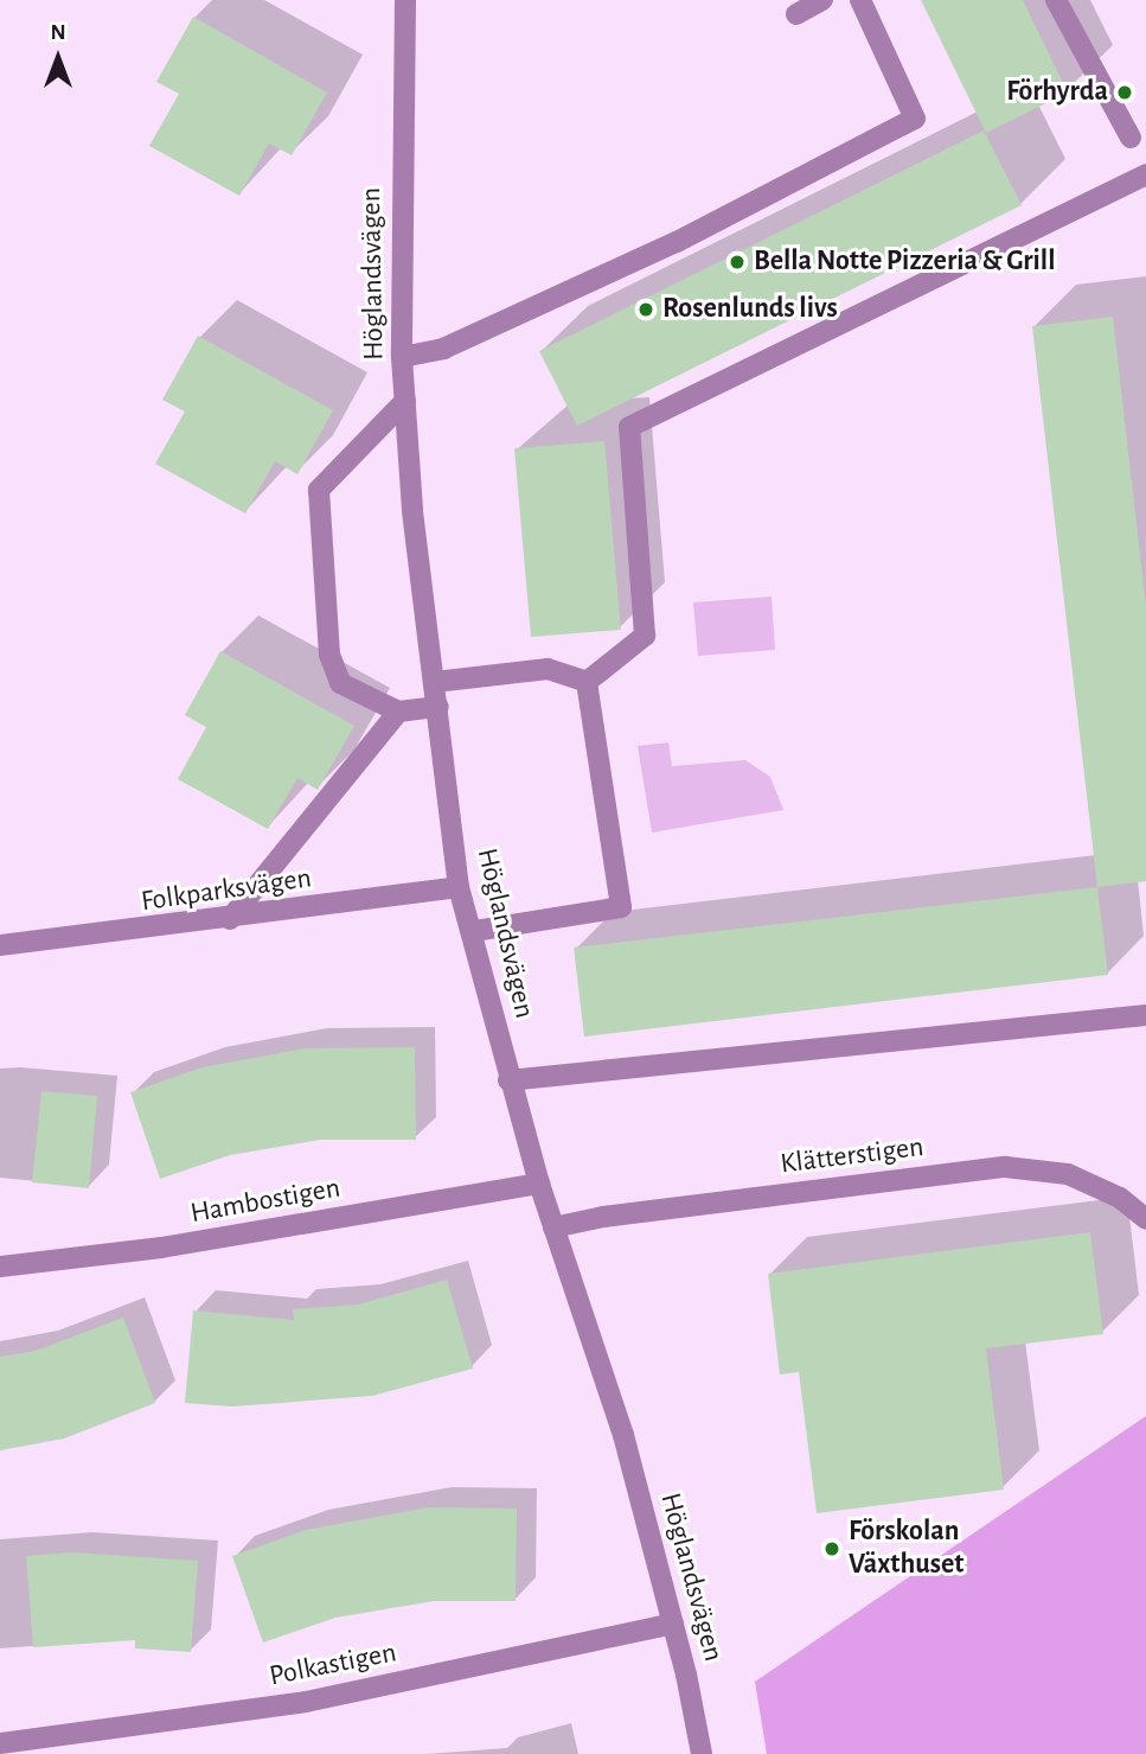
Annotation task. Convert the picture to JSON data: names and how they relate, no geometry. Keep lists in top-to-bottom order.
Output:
{
  "streets": {
    "street": [
      "Höglandsvägen",
      "Folkparksvägen",
      "Klätterstigen",
      "Hambostigen",
      "Polkastigen"
    ]
  },
  "crossings": [
    ["Höglandsvägen", "Folkparksvägen"],
    ["Höglandsvägen", "Klätterstigen"],
    ["Höglandsvägen", "Hambostigen"],
    ["Höglandsvägen", "Polkastigen"]
  ],
  "places": [
    "Förhyrda",
    "Bella Notte Pizzeria & Grill",
    "Rosenlunds livs",
    "Förskolan Växthuset"
  ],
  "north": "top"
}
